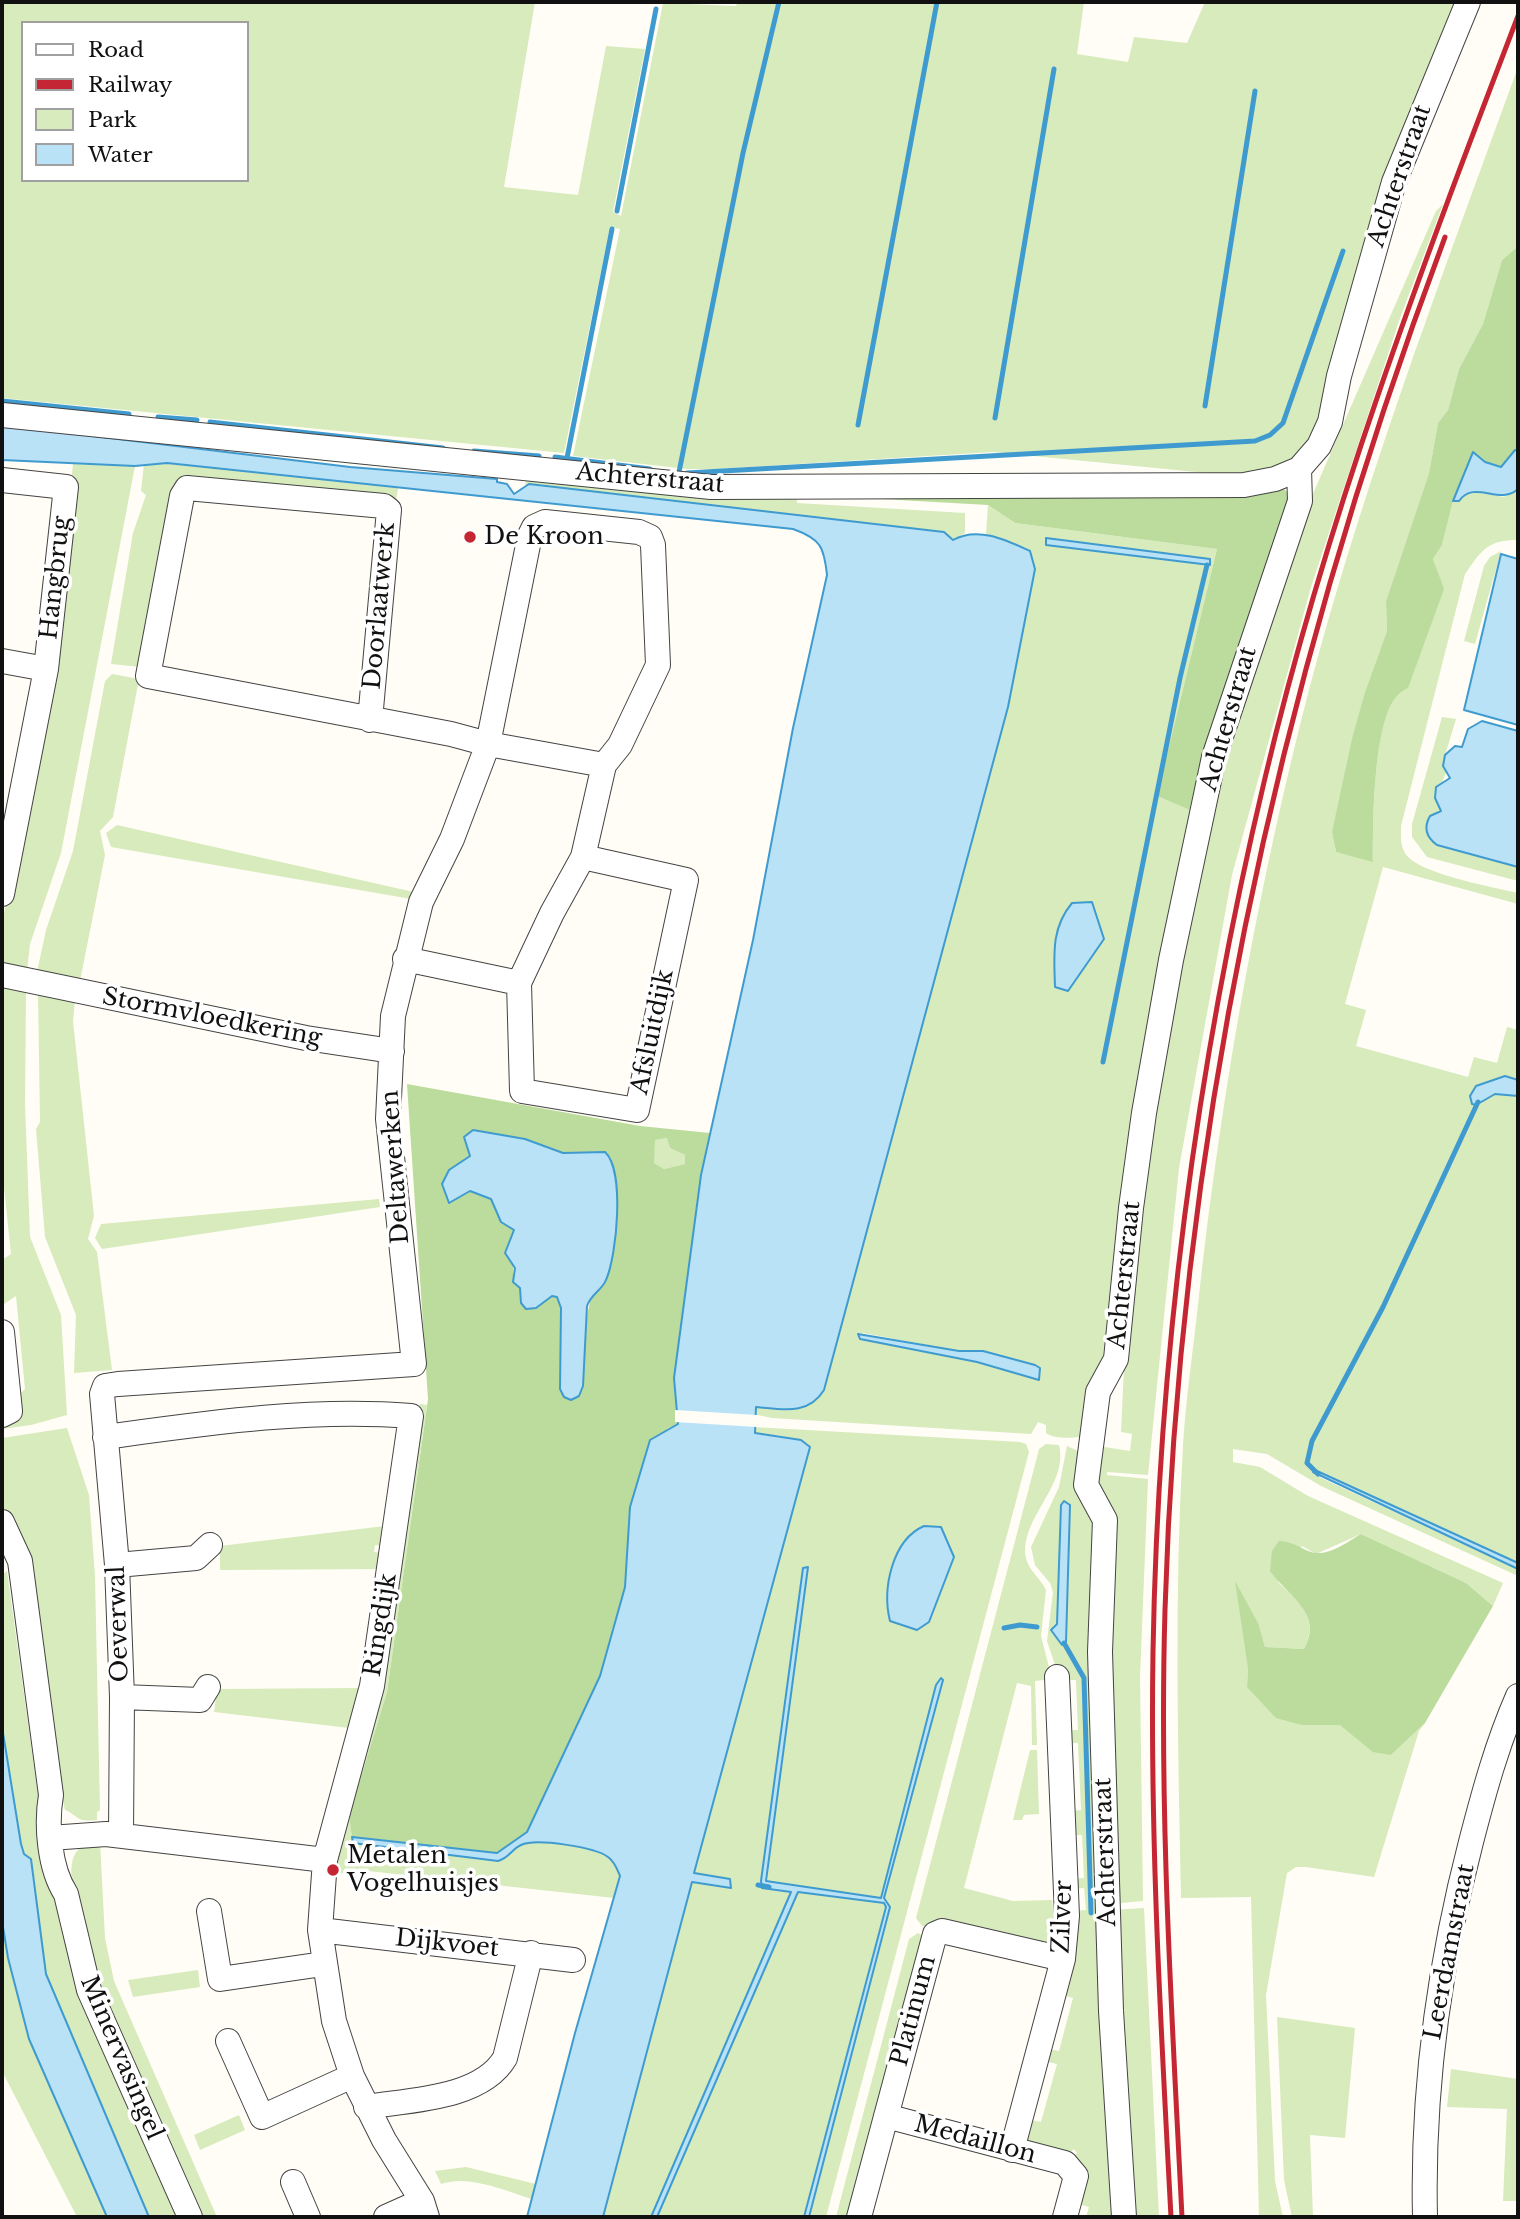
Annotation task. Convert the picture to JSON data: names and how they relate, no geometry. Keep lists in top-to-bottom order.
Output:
{
  "streets": {
    "street": [
      "Achterstraat",
      "Hangbrug",
      "Doorlaatwerk",
      "Stormvloedkering",
      "Afsluitdijk",
      "Deltawerken",
      "Oeverwal",
      "Ringdijk",
      "Zilver",
      "Dijkvoet",
      "Leerdamstraat",
      "Platinum",
      "Minervasingel",
      "Medaillon"
    ]
  },
  "crossings": [
    ["Stormvloedkering", "Deltawerken"],
    ["Afsluitdijk", "Deltawerken"],
    ["Deltawerken", "Oeverwal"],
    ["Deltawerken", "Ringdijk"],
    ["Oeverwal", "Ringdijk"],
    ["Zilver", "Platinum"],
    ["Zilver", "Medaillon"],
    ["Platinum", "Medaillon"]
  ],
  "places": ["De Kroon", "Metalen Vogelhuisjes"],
  "legend": [
    "Road",
    "Railway",
    "Park",
    "Water"
  ]
}
